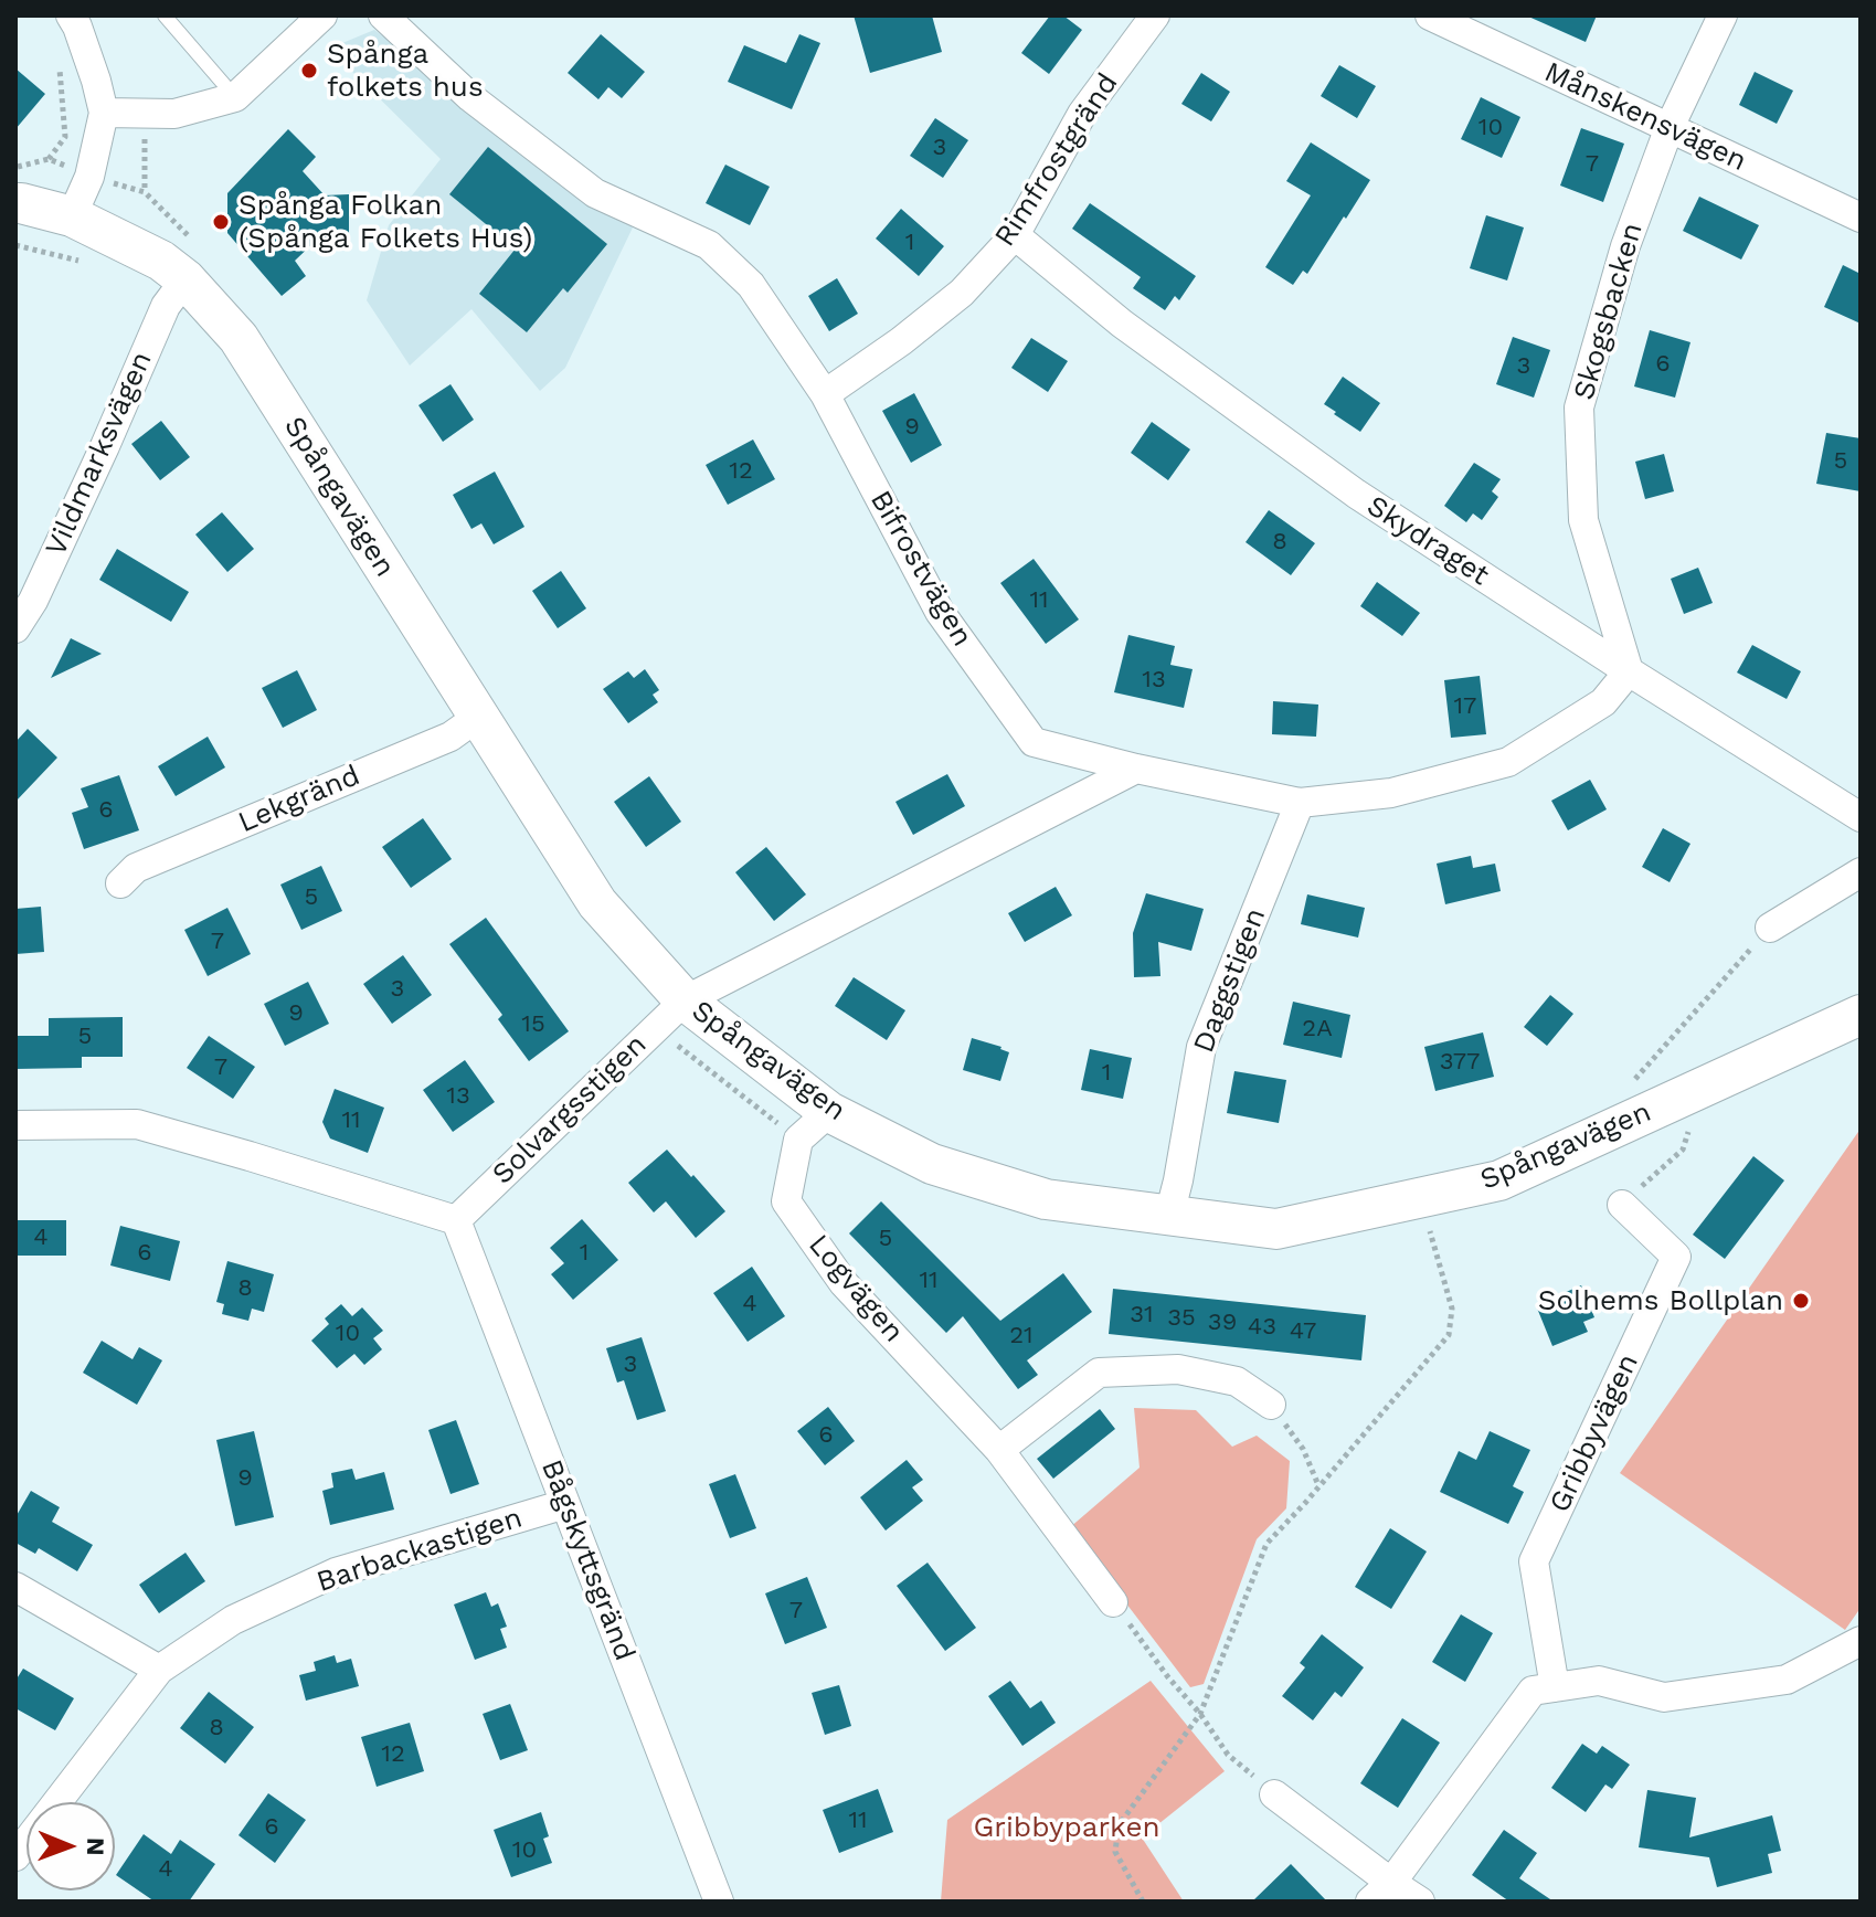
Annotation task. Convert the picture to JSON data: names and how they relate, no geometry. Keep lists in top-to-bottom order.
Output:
{
  "streets": {
    "street": [
      "Månskensvägen",
      "Rimfrostgränd",
      "Skogsbacken",
      "Vildmarksvägen",
      "Spångavägen",
      "Skydraget",
      "Bifrostvägen",
      "Lekgränd",
      "Daggstigen",
      "Solvargsstigen",
      "Logvägen",
      "Gribbyvägen",
      "Barbackastigen",
      "Bågskyttsgränd"
    ]
  },
  "crossings": [
    ["Månskensvägen", "Skogsbacken"],
    ["Rimfrostgränd", "Skydraget"],
    ["Rimfrostgränd", "Bifrostvägen"],
    ["Skogsbacken", "Skydraget"],
    ["Skogsbacken", "Bifrostvägen"],
    ["Vildmarksvägen", "Spångavägen"],
    ["Spångavägen", "Lekgränd"],
    ["Spångavägen", "Daggstigen"],
    ["Spångavägen", "Solvargsstigen"],
    ["Spångavägen", "Logvägen"],
    ["Skydraget", "Bifrostvägen"],
    ["Bifrostvägen", "Daggstigen"],
    ["Bifrostvägen", "Solvargsstigen"],
    ["Solvargsstigen", "Bågskyttsgränd"],
    ["Barbackastigen", "Bågskyttsgränd"]
  ],
  "parks": ["Gribbyparken"],
  "places": ["Spånga folkets hus", "Spånga Folkan (Spånga Folkets Hus)", "Solhems Bollplan"],
  "house_numbers": [
    "10",
    "3",
    "7",
    "1",
    "6",
    "3",
    "9",
    "5",
    "12",
    "8",
    "11",
    "13",
    "17",
    "6",
    "5",
    "7",
    "3",
    "9",
    "15",
    "2A",
    "5",
    "377",
    "7",
    "1",
    "13",
    "11",
    "4",
    "5",
    "6",
    "1",
    "11",
    "8",
    "4",
    "31",
    "35",
    "39",
    "43",
    "47",
    "10",
    "21",
    "3",
    "6",
    "9",
    "7",
    "8",
    "12",
    "11",
    "6",
    "10",
    "4"
  ],
  "north": "right"
}
